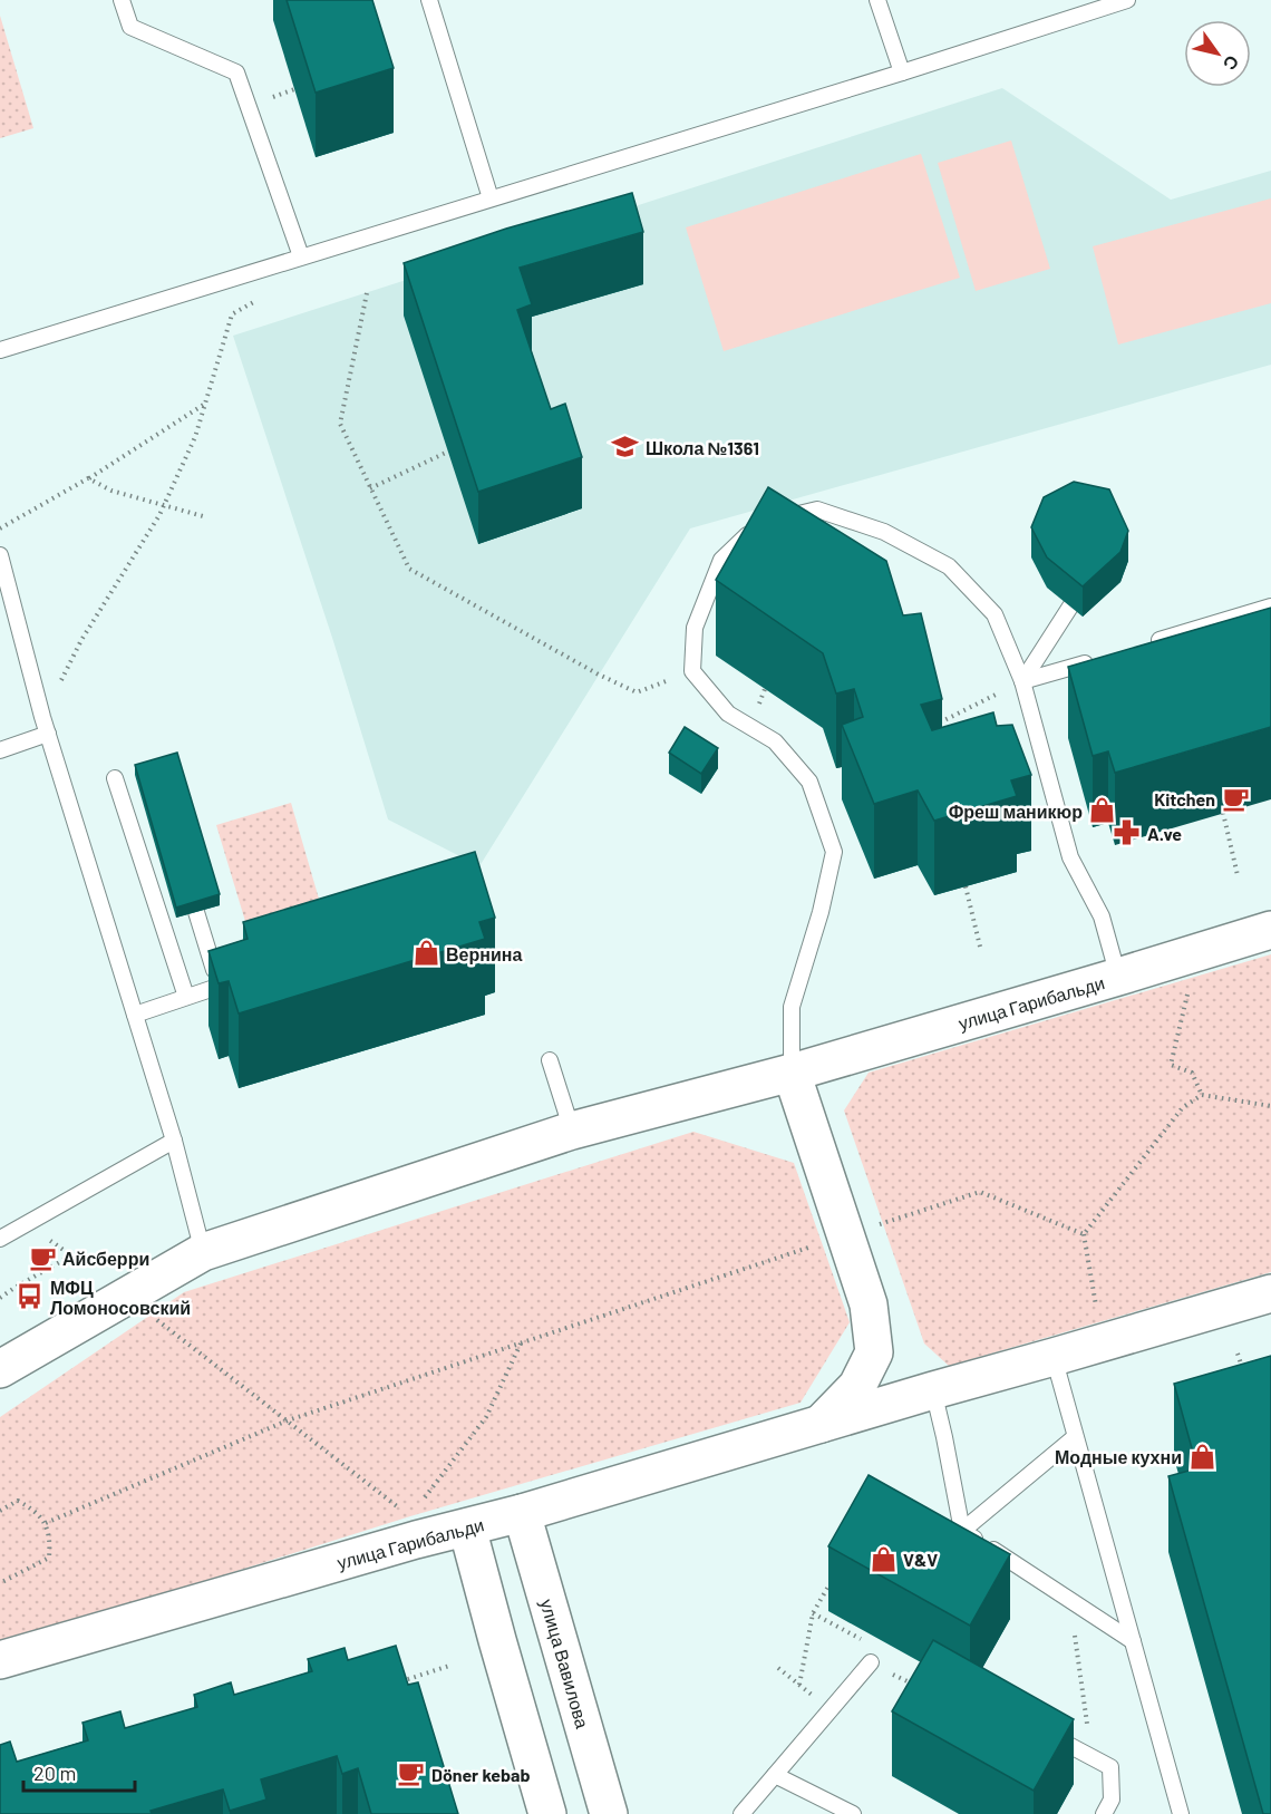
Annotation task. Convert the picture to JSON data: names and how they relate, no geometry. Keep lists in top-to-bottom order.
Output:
{
  "streets": {
    "street": ["улица Гарибальди", "улица Вавилова"]
  },
  "crossings": [
    ["улица Гарибальди", "улица Вавилова"]
  ],
  "places": {
    "school or university": ["Школа №1361"],
    "cafe": ["Kitchen", "Айсберри", "Döner kebab"],
    "shop": [
      "Фреш маникюр",
      "Вернина",
      "Модные кухни",
      "V&V"
    ],
    "pharmacy": ["A.ve"],
    "bus stop": ["МФЦ Ломоносовский"]
  },
  "scale_bar": "20 m",
  "north": "bottom right"
}
